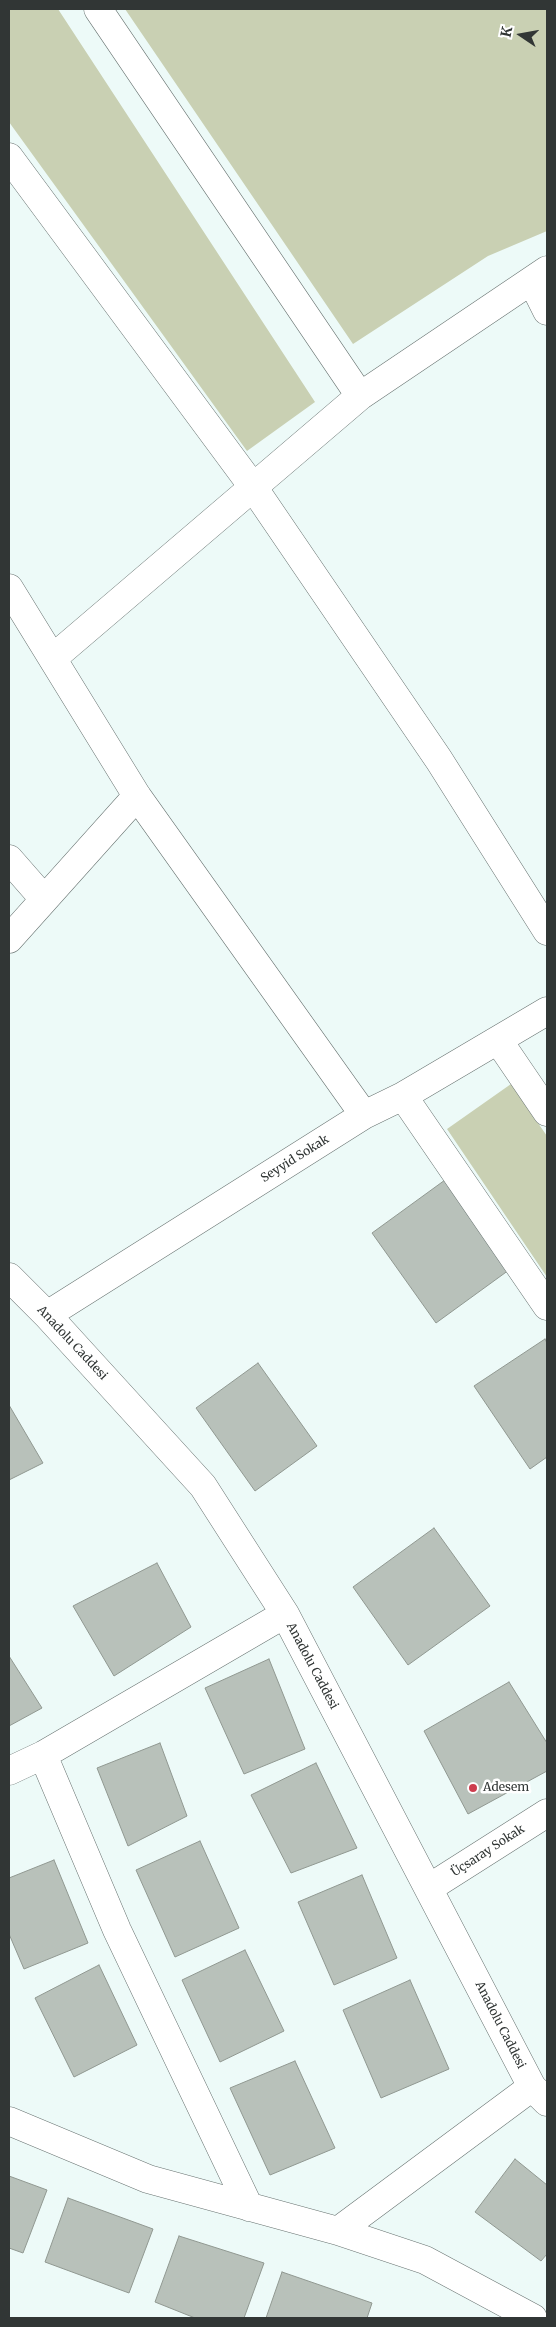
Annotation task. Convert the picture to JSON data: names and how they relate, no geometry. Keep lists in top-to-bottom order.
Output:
{
  "streets": {
    "street": ["Seyyid Sokak", "Anadolu Caddesi", "Üçsaray Sokak"]
  },
  "crossings": [
    ["Seyyid Sokak", "Anadolu Caddesi"],
    ["Anadolu Caddesi", "Üçsaray Sokak"]
  ],
  "places": ["Adesem"],
  "north": "left"
}
